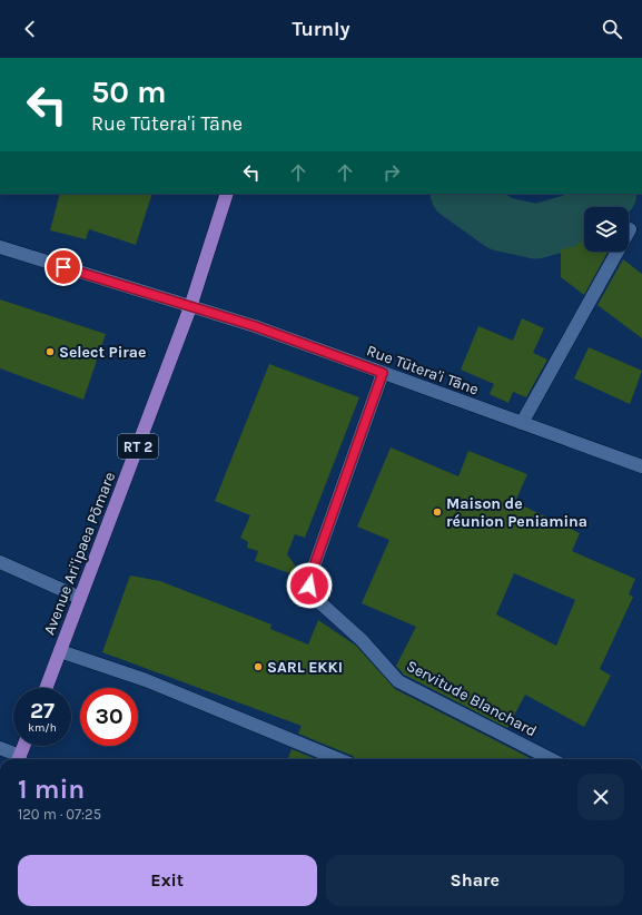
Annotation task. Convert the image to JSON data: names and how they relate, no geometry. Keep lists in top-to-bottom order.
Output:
{
  "streets": {
    "main road": ["RT 2", "Avenue Ari'ipaea Pōmare"],
    "street": ["Rue Tūtera'i Tāne", "Servitude Blanchard"]
  },
  "crossings": [
    ["Rue Tūtera'i Tāne", "Avenue Ari'ipaea Pōmare"],
    ["Rue Tūtera'i Tāne", "Servitude Blanchard"]
  ],
  "places": ["Select Pirae", "Maison de réunion Peniamina", "SARL EKKI"],
  "page": {
    "header": "Turnly",
    "turn": ["50 m", "Rue Tūtera'i Tāne"],
    "speed": "27 km/h",
    "limit": "30",
    "heading": ["1 min", "120 m · 07:25"],
    "buttons": ["Exit", "Share"]
  }
}
